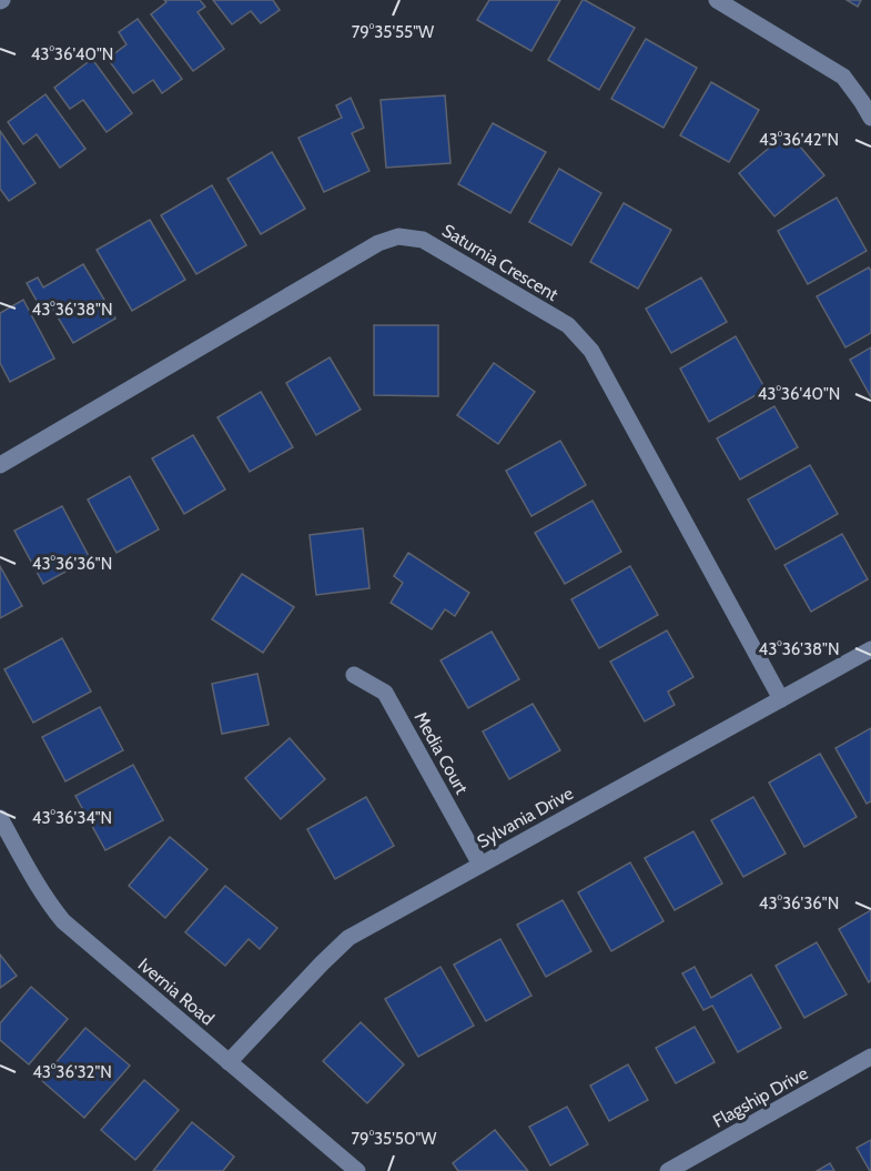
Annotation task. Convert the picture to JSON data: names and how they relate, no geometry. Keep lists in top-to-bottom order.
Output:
{
  "streets": {
    "street": [
      "Saturnia Crescent",
      "Media Court",
      "Sylvania Drive",
      "Ivernia Road",
      "Flagship Drive"
    ]
  },
  "crossings": [
    ["Saturnia Crescent", "Sylvania Drive"],
    ["Media Court", "Sylvania Drive"],
    ["Sylvania Drive", "Ivernia Road"]
  ],
  "coordinates": [
    "79°35'55\"W",
    "43°36'40\"N",
    "43°36'42\"N",
    "43°36'38\"N",
    "43°36'36\"N",
    "43°36'34\"N",
    "43°36'32\"N",
    "79°35'50\"W"
  ]
}
